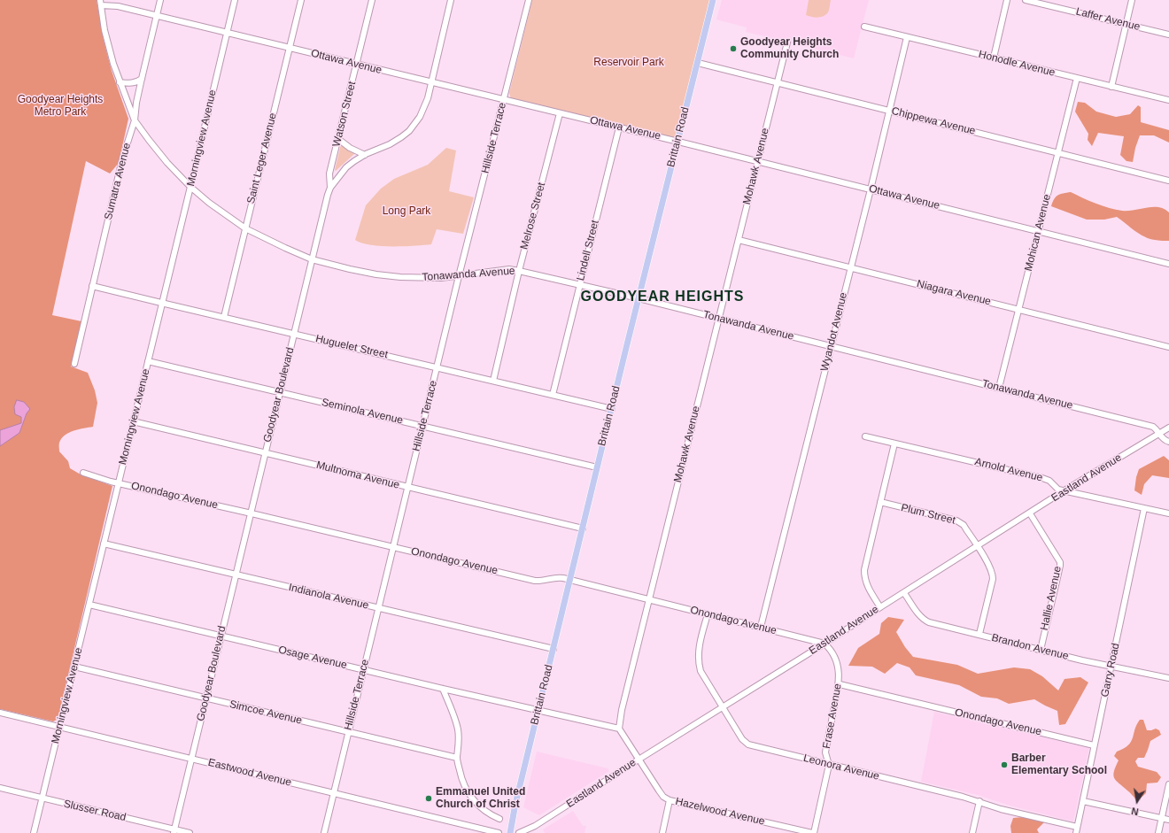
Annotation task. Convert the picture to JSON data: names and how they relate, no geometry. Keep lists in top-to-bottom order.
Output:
{
  "streets": {
    "main road": ["Brittain Road"],
    "street": [
      "Laffer Avenue",
      "Ottawa Avenue",
      "Honodle Avenue",
      "Watson Street",
      "Chippewa Avenue",
      "Morningview Avenue",
      "Hillside Terrace",
      "Saint Leger Avenue",
      "Mohawk Avenue",
      "Sumatra Avenue",
      "Melrose Street",
      "Mohican Avenue",
      "Lindell Street",
      "Tonawanda Avenue",
      "Niagara Avenue",
      "Wyandot Avenue",
      "Huguelet Street",
      "Goodyear Boulevard",
      "Seminola Avenue",
      "Arnold Avenue",
      "Multnoma Avenue",
      "Eastland Avenue",
      "Onondago Avenue",
      "Plum Street",
      "Indianola Avenue",
      "Hallie Avenue",
      "Brandon Avenue",
      "Osage Avenue",
      "Garry Road",
      "Simcoe Avenue",
      "Frase Avenue",
      "Leonora Avenue",
      "Eastwood Avenue",
      "Slusser Road",
      "Hazelwood Avenue"
    ]
  },
  "crossings": [
    ["Ottawa Avenue", "Watson Street"],
    ["Ottawa Avenue", "Brittain Road"],
    ["Ottawa Avenue", "Morningview Avenue"],
    ["Ottawa Avenue", "Hillside Terrace"],
    ["Ottawa Avenue", "Saint Leger Avenue"],
    ["Ottawa Avenue", "Mohawk Avenue"],
    ["Ottawa Avenue", "Sumatra Avenue"],
    ["Ottawa Avenue", "Melrose Street"],
    ["Ottawa Avenue", "Mohican Avenue"],
    ["Ottawa Avenue", "Lindell Street"],
    ["Ottawa Avenue", "Tonawanda Avenue"],
    ["Ottawa Avenue", "Wyandot Avenue"],
    ["Ottawa Avenue", "Goodyear Boulevard"],
    ["Honodle Avenue", "Mohican Avenue"],
    ["Honodle Avenue", "Wyandot Avenue"],
    ["Watson Street", "Goodyear Boulevard"],
    ["Chippewa Avenue", "Brittain Road"],
    ["Chippewa Avenue", "Mohawk Avenue"],
    ["Chippewa Avenue", "Mohican Avenue"],
    ["Chippewa Avenue", "Wyandot Avenue"],
    ["Brittain Road", "Tonawanda Avenue"],
    ["Brittain Road", "Huguelet Street"],
    ["Brittain Road", "Seminola Avenue"],
    ["Brittain Road", "Multnoma Avenue"],
    ["Brittain Road", "Onondago Avenue"],
    ["Brittain Road", "Indianola Avenue"],
    ["Brittain Road", "Osage Avenue"],
    ["Morningview Avenue", "Tonawanda Avenue"],
    ["Morningview Avenue", "Huguelet Street"],
    ["Morningview Avenue", "Seminola Avenue"],
    ["Morningview Avenue", "Multnoma Avenue"],
    ["Morningview Avenue", "Onondago Avenue"],
    ["Morningview Avenue", "Indianola Avenue"],
    ["Morningview Avenue", "Osage Avenue"],
    ["Morningview Avenue", "Simcoe Avenue"],
    ["Morningview Avenue", "Eastwood Avenue"],
    ["Morningview Avenue", "Slusser Road"],
    ["Hillside Terrace", "Tonawanda Avenue"],
    ["Hillside Terrace", "Huguelet Street"],
    ["Hillside Terrace", "Seminola Avenue"],
    ["Hillside Terrace", "Multnoma Avenue"],
    ["Hillside Terrace", "Onondago Avenue"],
    ["Hillside Terrace", "Indianola Avenue"],
    ["Hillside Terrace", "Osage Avenue"],
    ["Hillside Terrace", "Simcoe Avenue"],
    ["Hillside Terrace", "Eastwood Avenue"],
    ["Saint Leger Avenue", "Tonawanda Avenue"],
    ["Saint Leger Avenue", "Huguelet Street"],
    ["Mohawk Avenue", "Tonawanda Avenue"],
    ["Mohawk Avenue", "Niagara Avenue"],
    ["Mohawk Avenue", "Onondago Avenue"],
    ["Mohawk Avenue", "Osage Avenue"],
    ["Sumatra Avenue", "Tonawanda Avenue"],
    ["Sumatra Avenue", "Huguelet Street"],
    ["Melrose Street", "Tonawanda Avenue"],
    ["Melrose Street", "Huguelet Street"],
    ["Mohican Avenue", "Tonawanda Avenue"],
    ["Mohican Avenue", "Niagara Avenue"],
    ["Lindell Street", "Tonawanda Avenue"],
    ["Lindell Street", "Huguelet Street"],
    ["Tonawanda Avenue", "Wyandot Avenue"],
    ["Tonawanda Avenue", "Goodyear Boulevard"],
    ["Tonawanda Avenue", "Eastland Avenue"],
    ["Niagara Avenue", "Wyandot Avenue"],
    ["Wyandot Avenue", "Onondago Avenue"],
    ["Huguelet Street", "Goodyear Boulevard"],
    ["Goodyear Boulevard", "Seminola Avenue"],
    ["Goodyear Boulevard", "Multnoma Avenue"],
    ["Goodyear Boulevard", "Onondago Avenue"],
    ["Goodyear Boulevard", "Indianola Avenue"],
    ["Goodyear Boulevard", "Osage Avenue"],
    ["Goodyear Boulevard", "Simcoe Avenue"],
    ["Goodyear Boulevard", "Eastwood Avenue"],
    ["Goodyear Boulevard", "Slusser Road"],
    ["Arnold Avenue", "Eastland Avenue"],
    ["Arnold Avenue", "Garry Road"],
    ["Eastland Avenue", "Onondago Avenue"],
    ["Eastland Avenue", "Plum Street"],
    ["Eastland Avenue", "Hallie Avenue"],
    ["Eastland Avenue", "Brandon Avenue"],
    ["Eastland Avenue", "Frase Avenue"],
    ["Eastland Avenue", "Leonora Avenue"],
    ["Onondago Avenue", "Garry Road"],
    ["Onondago Avenue", "Frase Avenue"],
    ["Onondago Avenue", "Leonora Avenue"],
    ["Plum Street", "Brandon Avenue"],
    ["Hallie Avenue", "Brandon Avenue"],
    ["Brandon Avenue", "Garry Road"],
    ["Garry Road", "Leonora Avenue"],
    ["Frase Avenue", "Leonora Avenue"],
    ["Frase Avenue", "Hazelwood Avenue"]
  ],
  "districts": ["GOODYEAR HEIGHTS"],
  "parks": ["Reservoir Park", "Goodyear Heights Metro Park", "Long Park"],
  "places": ["Goodyear Heights Community Church", "Barber Elementary School", "Emmanuel United Church of Christ"],
  "north": "bottom"
}
